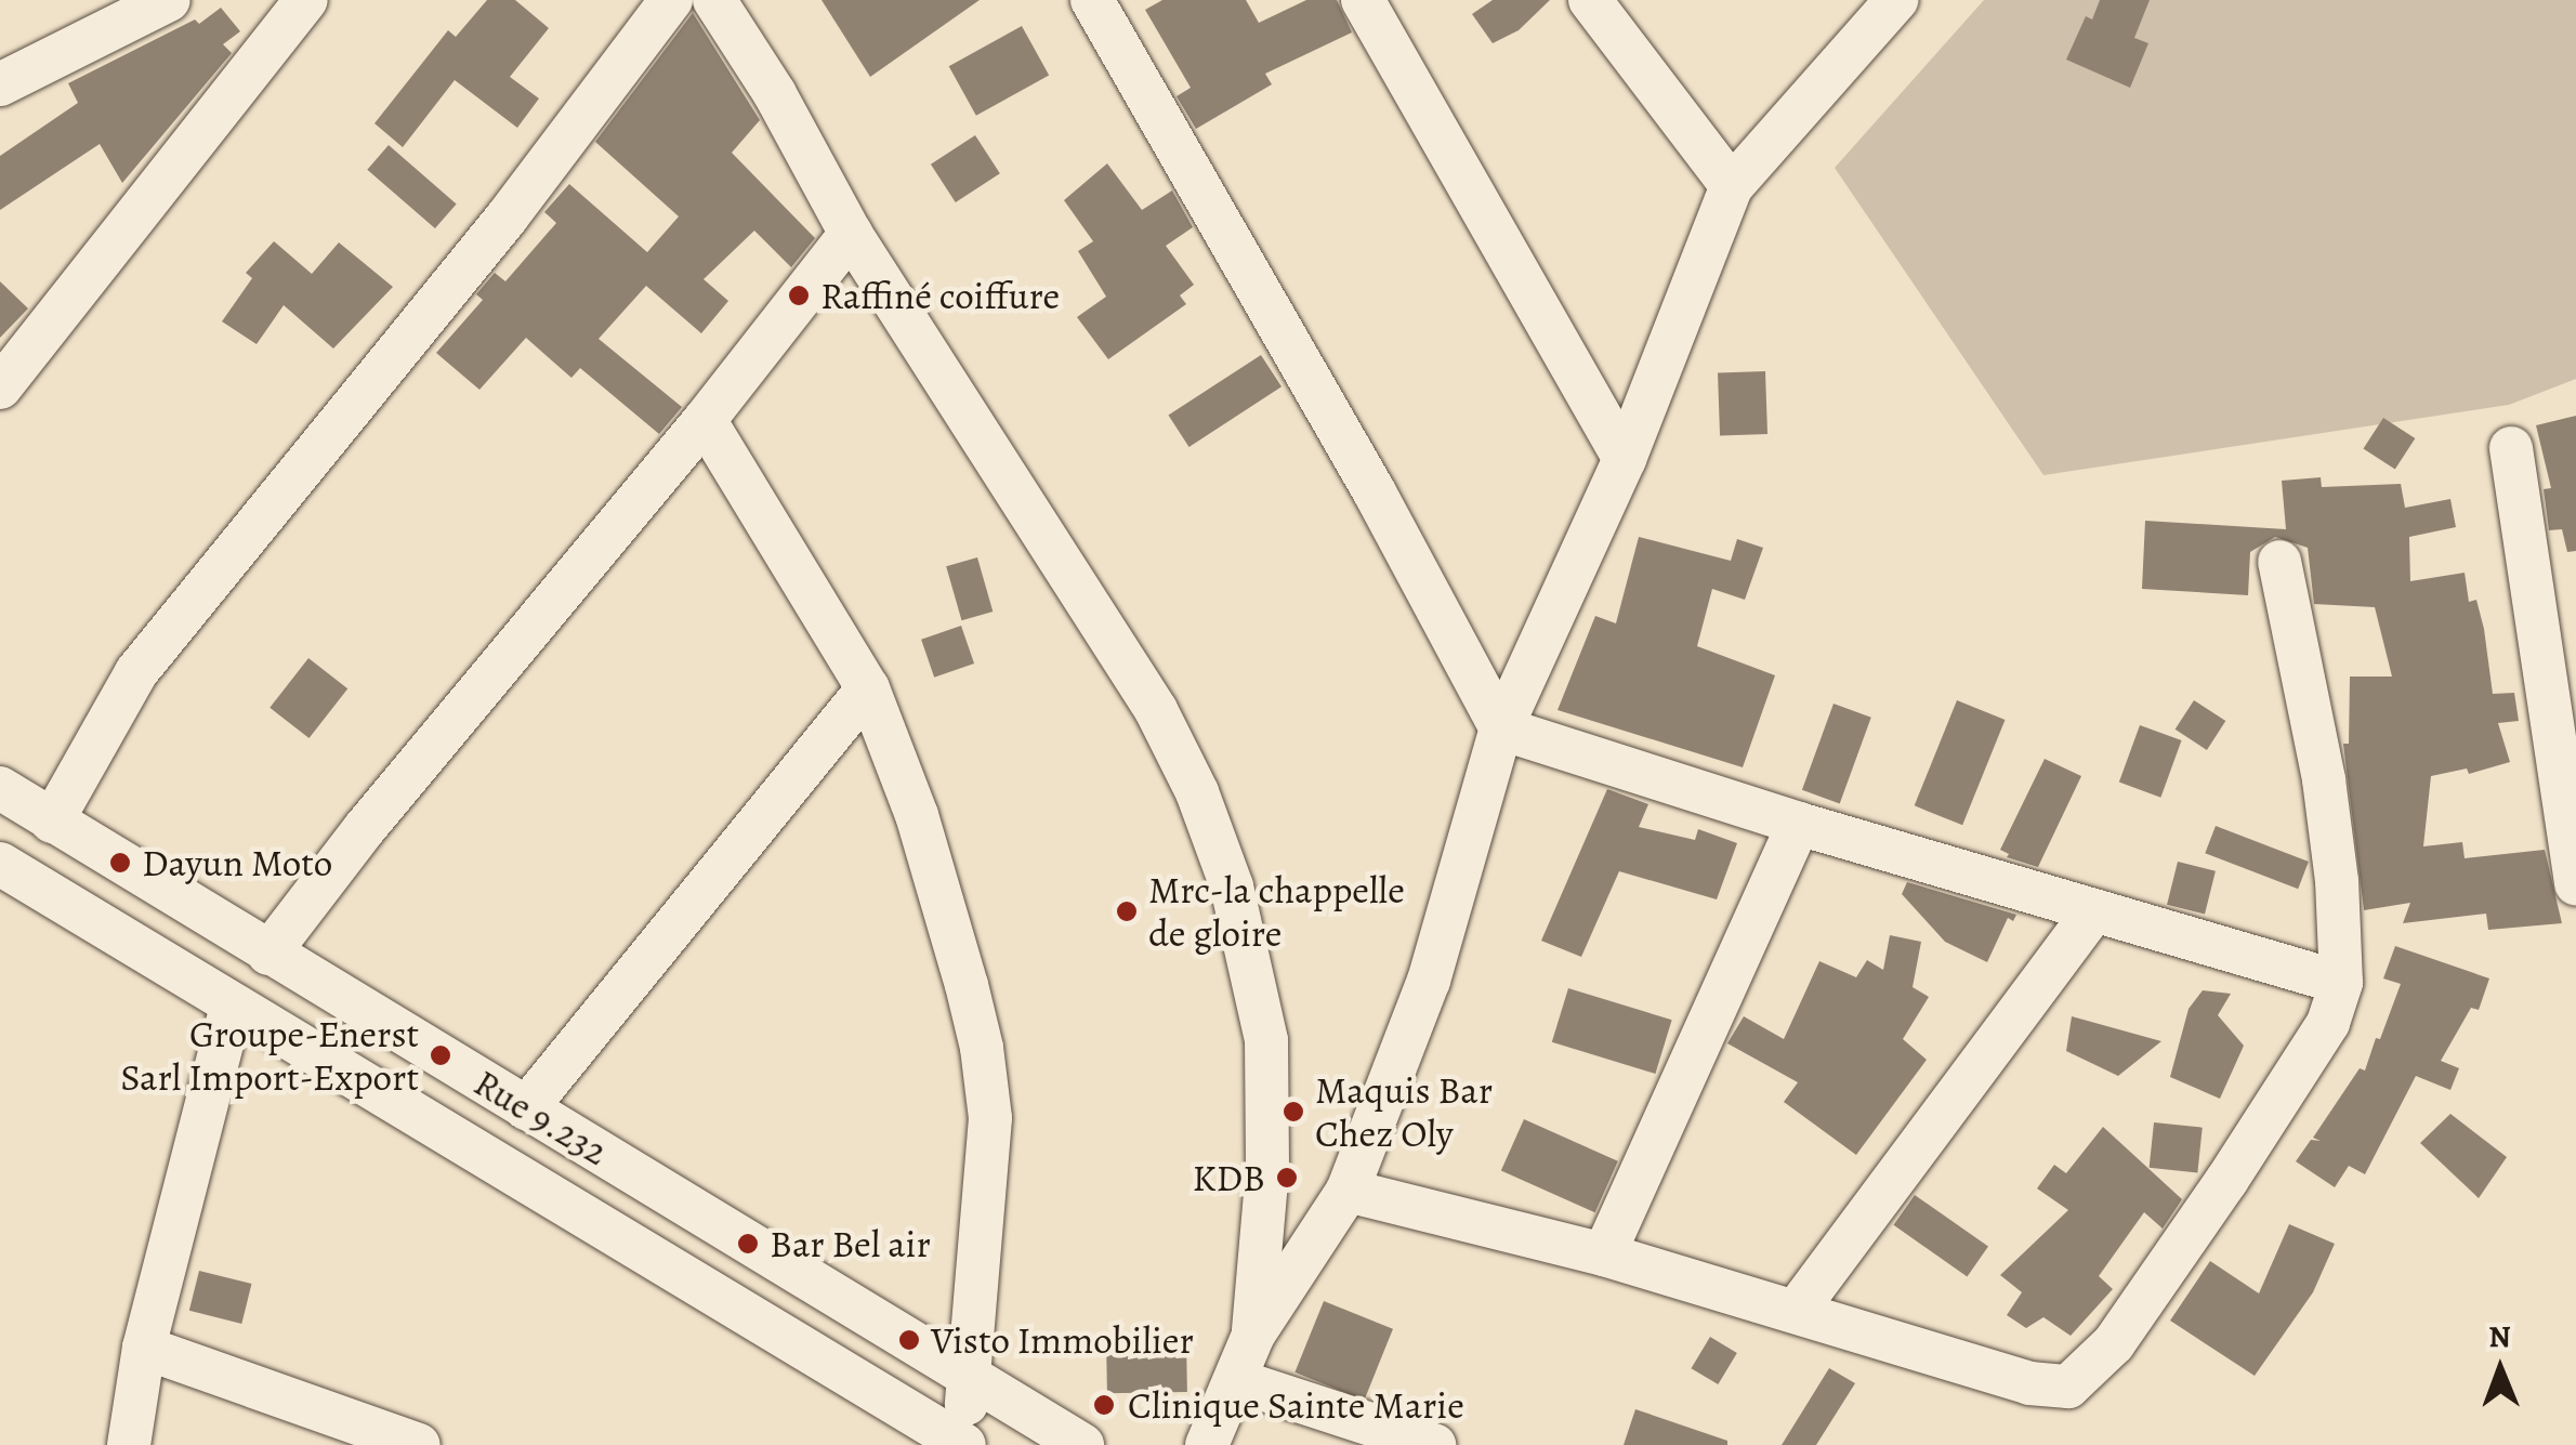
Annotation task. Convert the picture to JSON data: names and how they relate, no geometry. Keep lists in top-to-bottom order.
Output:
{
  "streets": {
    "street": ["Rue 9.232"]
  },
  "places": [
    "Raffiné coiffure",
    "Dayun Moto",
    "Mrc-la chappelle de gloire",
    "Groupe-Enerst Sarl Import-Export",
    "Maquis Bar Chez Oly",
    "KDB",
    "Bar Bel air",
    "Visto Immobilier",
    "Clinique Sainte Marie"
  ],
  "north": "top"
}
